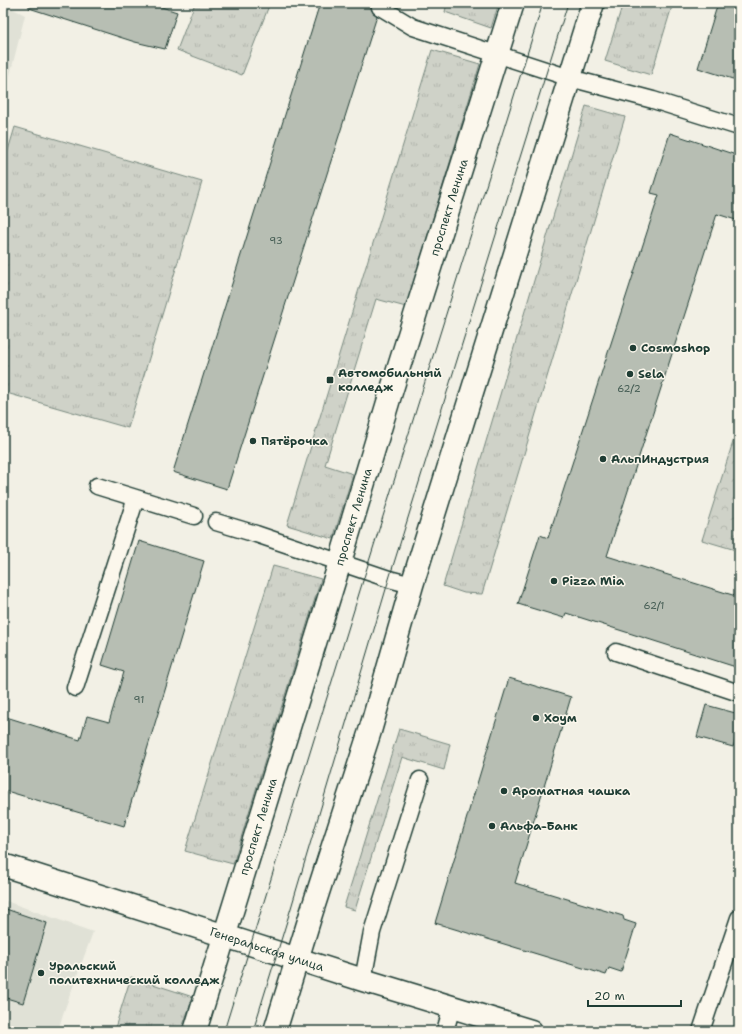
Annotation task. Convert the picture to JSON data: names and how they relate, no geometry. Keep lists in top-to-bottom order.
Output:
{
  "streets": {
    "main road": ["проспект Ленина", "Генеральская улица"]
  },
  "crossings": [
    ["проспект Ленина", "Генеральская улица"]
  ],
  "places": {
    "other": [
      "Cosmoshop",
      "Sela",
      "Пятёрочка",
      "АльпИндустрия",
      "Pizza Mia",
      "Хоум",
      "Ароматная чашка",
      "Альфа-Банк",
      "Уральский политехнический колледж"
    ],
    "transit": ["Автомобильный колледж"]
  },
  "house_numbers": [
    "93",
    "62/2",
    "62/1",
    "91"
  ],
  "scale_bar": "20 m"
}
